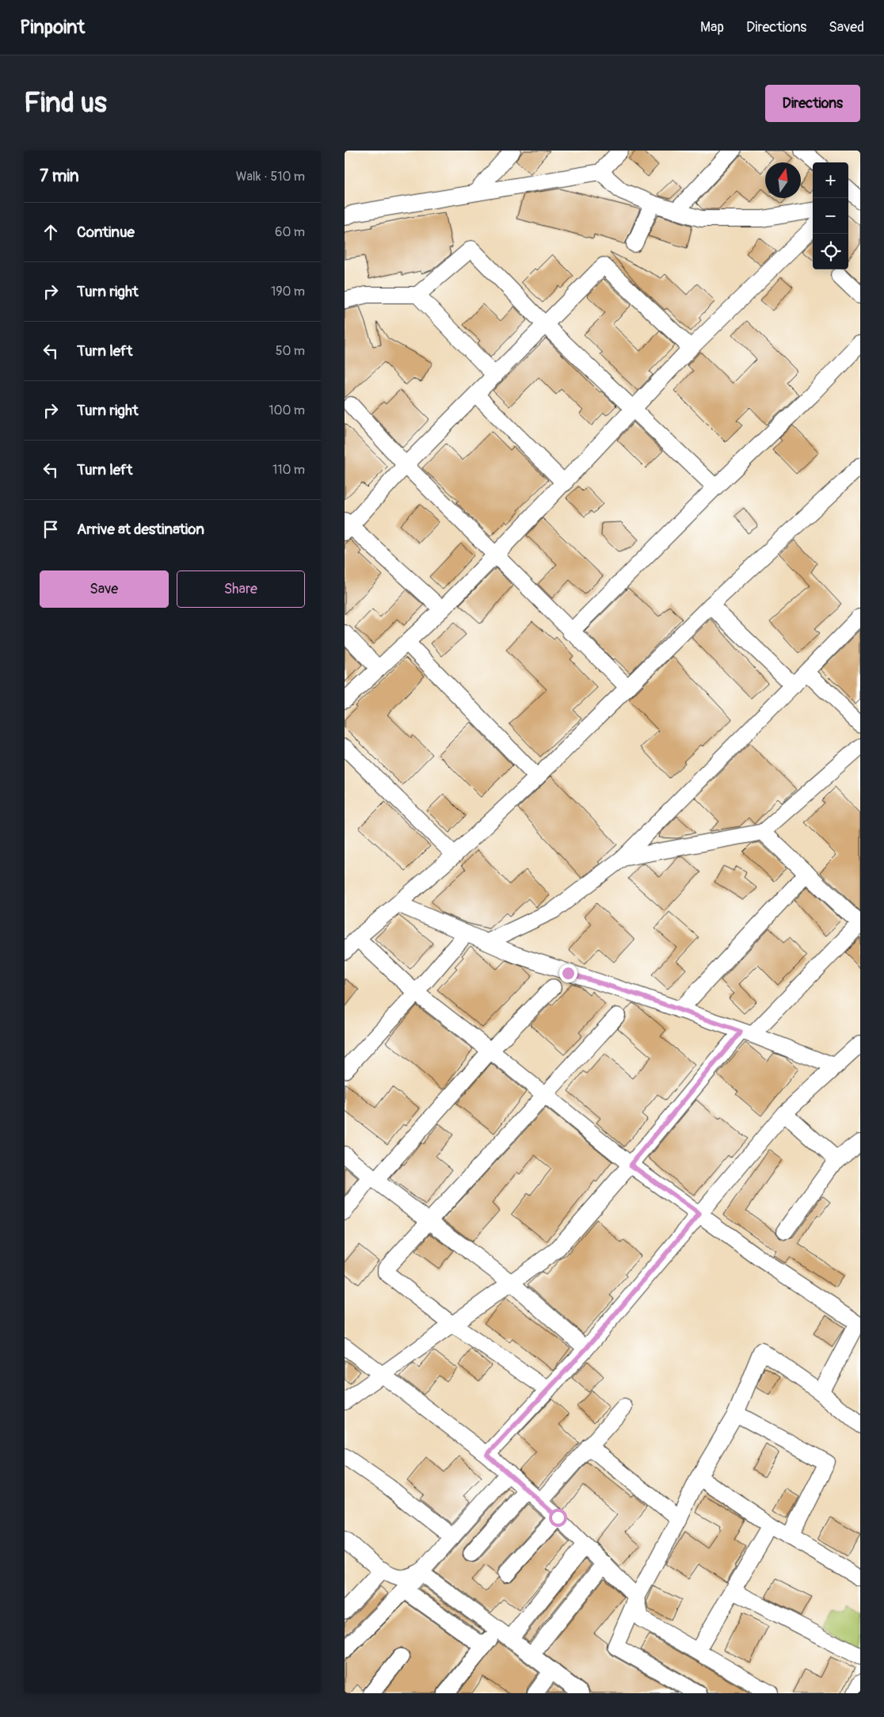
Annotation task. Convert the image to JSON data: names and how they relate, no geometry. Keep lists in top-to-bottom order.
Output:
{
  "north": "top",
  "page": {
    "header": "Pinpoint",
    "nav": ["Map", "Directions", "Saved"],
    "buttons": [
      "Directions",
      ["Save", "Share"]
    ],
    "title": "Find us",
    "heading": ["7 min", "Walk · 510 m"],
    "map_buttons": ["+", "−"],
    "list": [
      ["Continue", "60 m"],
      ["Turn right", "190 m"],
      ["Turn left", "50 m"],
      ["Turn right", "100 m"],
      ["Turn left", "110 m"],
      "Arrive at destination"
    ]
  }
}
